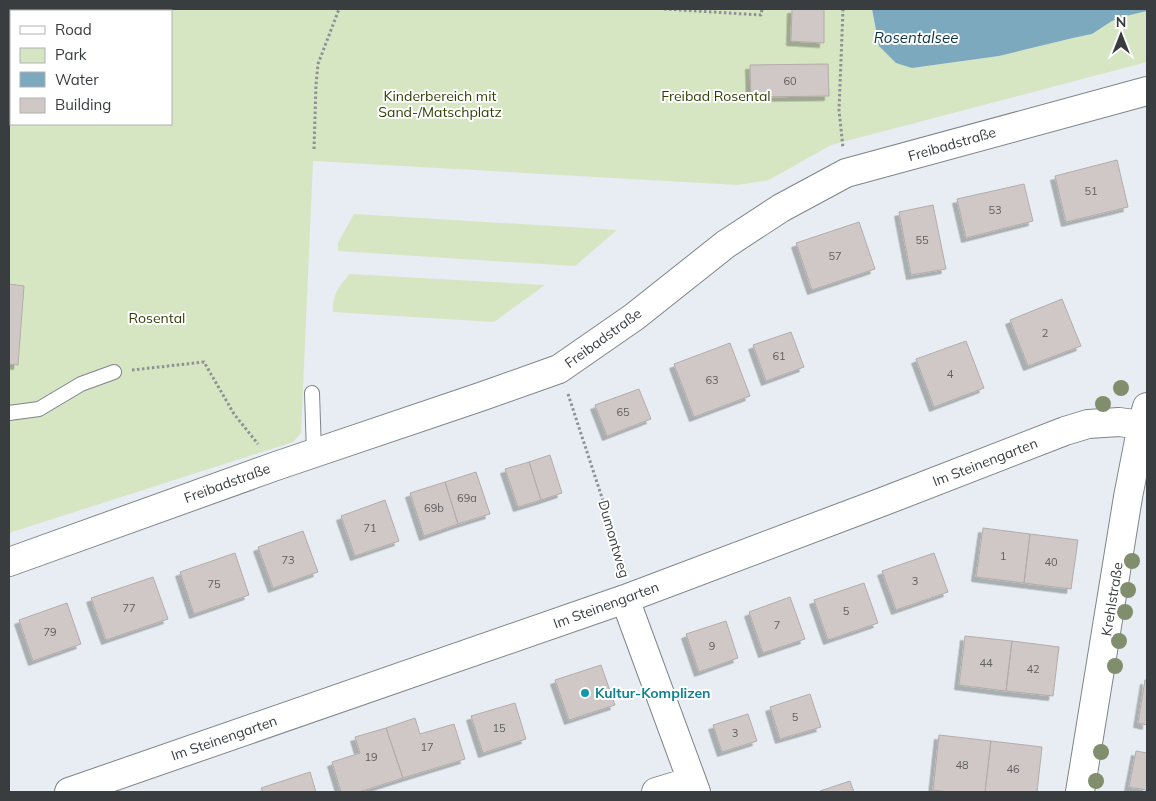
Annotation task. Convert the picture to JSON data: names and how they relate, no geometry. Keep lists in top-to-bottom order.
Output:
{
  "streets": {
    "street": ["Freibadstraße", "Im Steinengarten", "Krehlstraße"],
    "path": ["Dumontweg"]
  },
  "crossings": [
    ["Freibadstraße", "Dumontweg"],
    ["Im Steinengarten", "Dumontweg"],
    ["Im Steinengarten", "Krehlstraße"]
  ],
  "water": ["Rosentalsee"],
  "parks": ["Kinderbereich mit Sand-/Matschplatz", "Freibad Rosental", "Rosental"],
  "places": ["Kultur-Komplizen"],
  "house_numbers": [
    "60",
    "51",
    "53",
    "55",
    "57",
    "2",
    "61",
    "4",
    "63",
    "65",
    "69a",
    "69b",
    "71",
    "1",
    "73",
    "40",
    "3",
    "75",
    "77",
    "5",
    "7",
    "79",
    "9",
    "44",
    "42",
    "5",
    "15",
    "3",
    "17",
    "19",
    "48",
    "46"
  ],
  "legend": [
    "Road",
    "Park",
    "Water",
    "Building"
  ],
  "north": "top"
}
